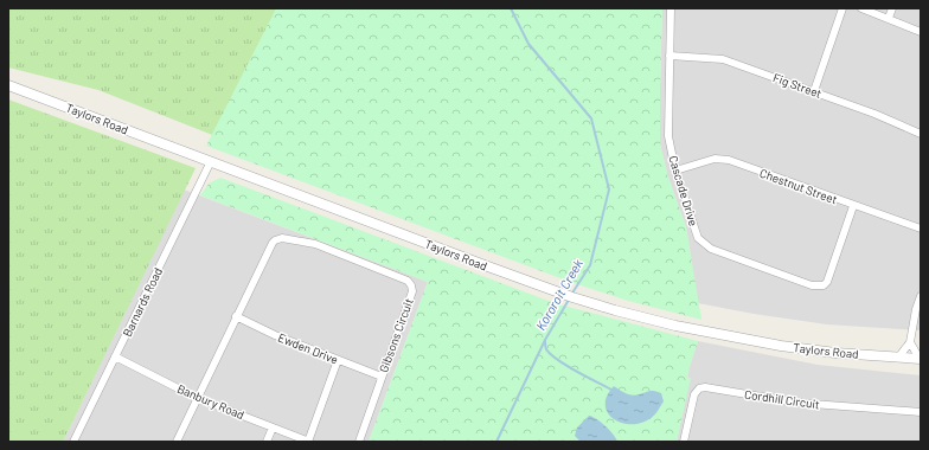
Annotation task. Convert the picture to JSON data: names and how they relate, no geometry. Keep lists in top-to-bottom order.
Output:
{
  "streets": {
    "street": [
      "Fig Street",
      "Taylors Road",
      "Chestnut Street",
      "Cascade Drive",
      "Barnards Road",
      "Gibsons Circuit",
      "Ewden Drive",
      "Cordhill Circuit",
      "Banbury Road"
    ]
  },
  "crossings": [
    ["Fig Street", "Cascade Drive"],
    ["Taylors Road", "Barnards Road"],
    ["Chestnut Street", "Cascade Drive"],
    ["Barnards Road", "Banbury Road"],
    ["Gibsons Circuit", "Ewden Drive"]
  ],
  "water": ["Kororoit Creek"]
}
